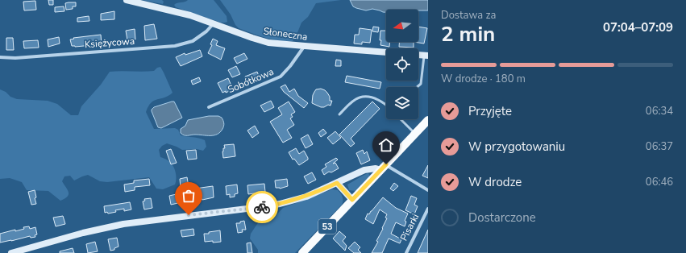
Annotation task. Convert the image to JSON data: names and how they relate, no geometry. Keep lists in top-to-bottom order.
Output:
{
  "streets": {
    "main road": ["53"],
    "street": [
      "Słoneczna",
      "Księżycowa",
      "Sobótkowa",
      "Pisarki"
    ]
  },
  "crossings": [
    ["Słoneczna", "Księżycowa"],
    ["Słoneczna", "Sobótkowa"]
  ],
  "north": "left",
  "page": {
    "heading": ["2 min", "Dostawa za", "07:04–07:09"],
    "bar": "W drodze · 180 m",
    "list": [
      ["Przyjęte", "06:34"],
      ["W przygotowaniu", "06:37"],
      ["W drodze", "06:46"],
      "Dostarczone"
    ]
  }
}
